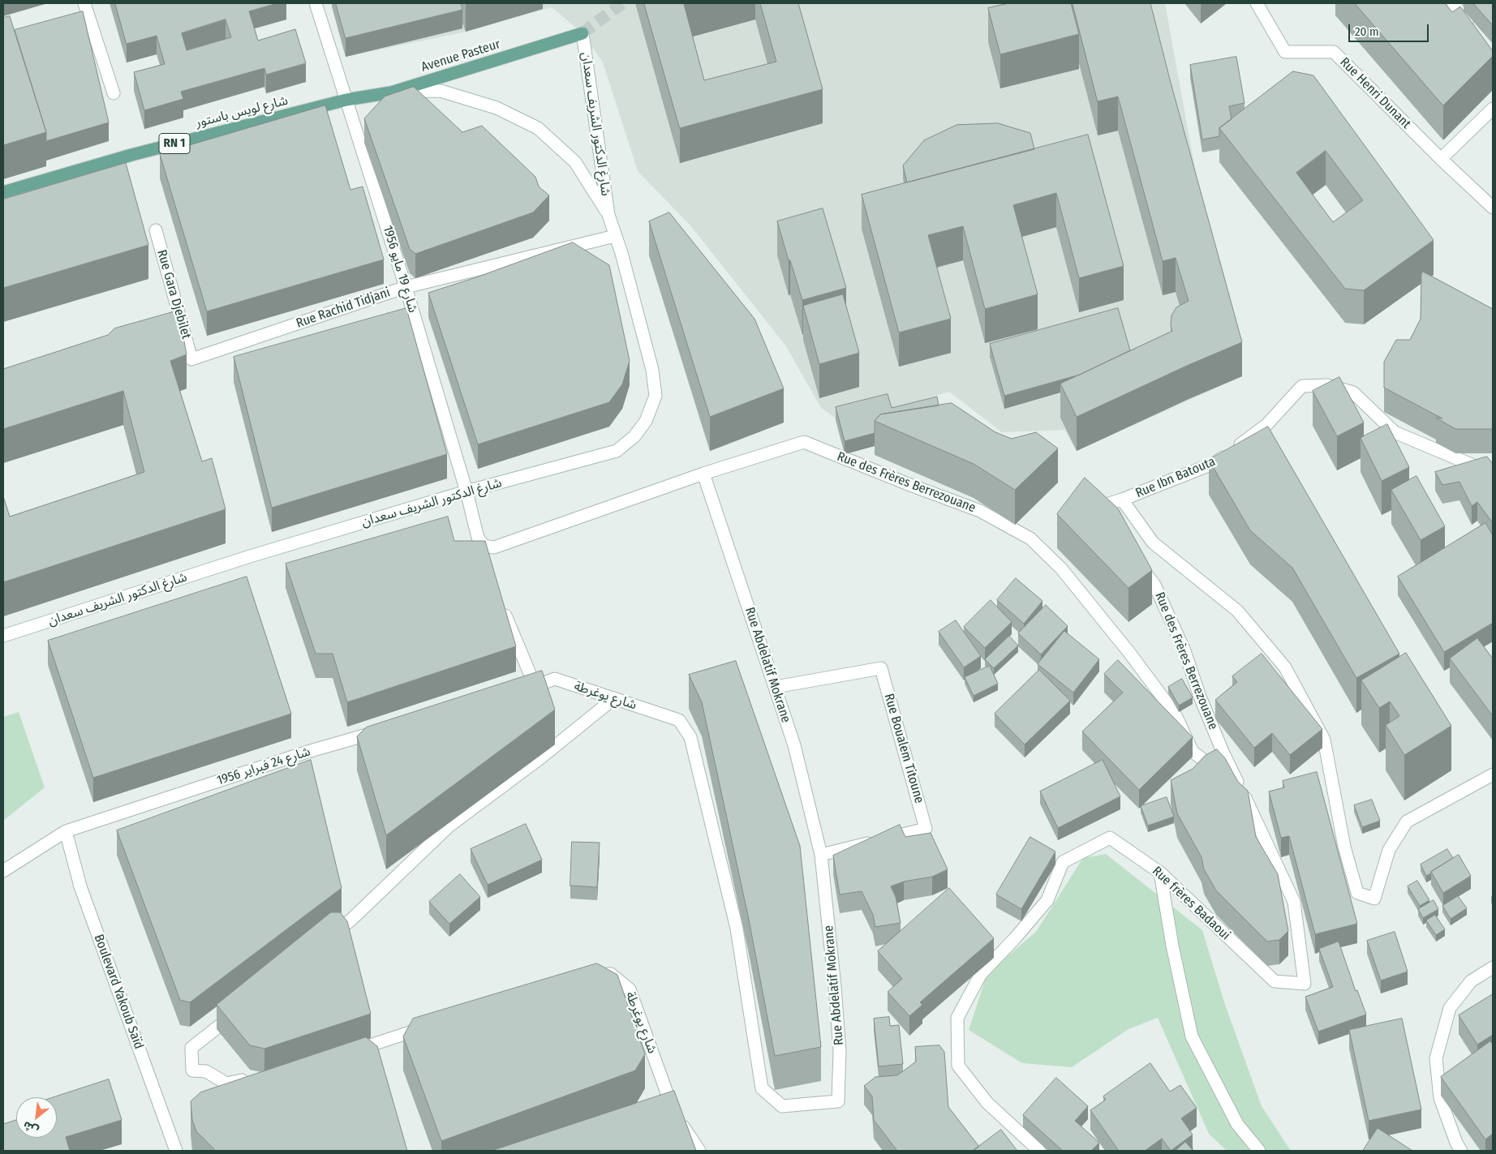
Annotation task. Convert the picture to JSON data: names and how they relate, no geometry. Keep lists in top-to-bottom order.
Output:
{
  "streets": {
    "main road": ["Avenue Pasteur", "شارع لويس باستور", "RN 1"],
    "street": [
      "Rue Henri Dunant",
      "شارغ الدكتور الشريف سعدان",
      "شارع 19 مايو 1956",
      "Rue Gara Djebilet",
      "Rue Rachid Tidjani",
      "Rue Ibn Batouta",
      "Rue des Frères Berrezouane",
      "Rue Abdelatif Mokrane",
      "شارع يوغرطة",
      "Rue Boualem Titoune",
      "شارع 24 فبراير 1956",
      "Rue frères Badaoui",
      "Boulevard Yakoub Saïd"
    ]
  },
  "crossings": [
    ["Avenue Pasteur", "شارع لويس باستور"],
    ["Avenue Pasteur", "شارغ الدكتور الشريف سعدان"],
    ["Avenue Pasteur", "شارع 19 مايو 1956"],
    ["شارع لويس باستور", "شارع 19 مايو 1956"],
    ["شارغ الدكتور الشريف سعدان", "شارع 19 مايو 1956"],
    ["شارغ الدكتور الشريف سعدان", "Rue Rachid Tidjani"],
    ["شارع 19 مايو 1956", "Rue Rachid Tidjani"],
    ["شارع 19 مايو 1956", "Rue des Frères Berrezouane"],
    ["شارع 19 مايو 1956", "Rue Abdelatif Mokrane"],
    ["Rue Gara Djebilet", "Rue Rachid Tidjani"],
    ["Rue des Frères Berrezouane", "Rue Abdelatif Mokrane"],
    ["Rue des Frères Berrezouane", "Rue frères Badaoui"],
    ["Rue Abdelatif Mokrane", "شارع يوغرطة"],
    ["Rue Abdelatif Mokrane", "Rue Boualem Titoune"],
    ["شارع 24 فبراير 1956", "Boulevard Yakoub Saïd"]
  ],
  "scale_bar": "20 m",
  "north": "bottom left"
}
